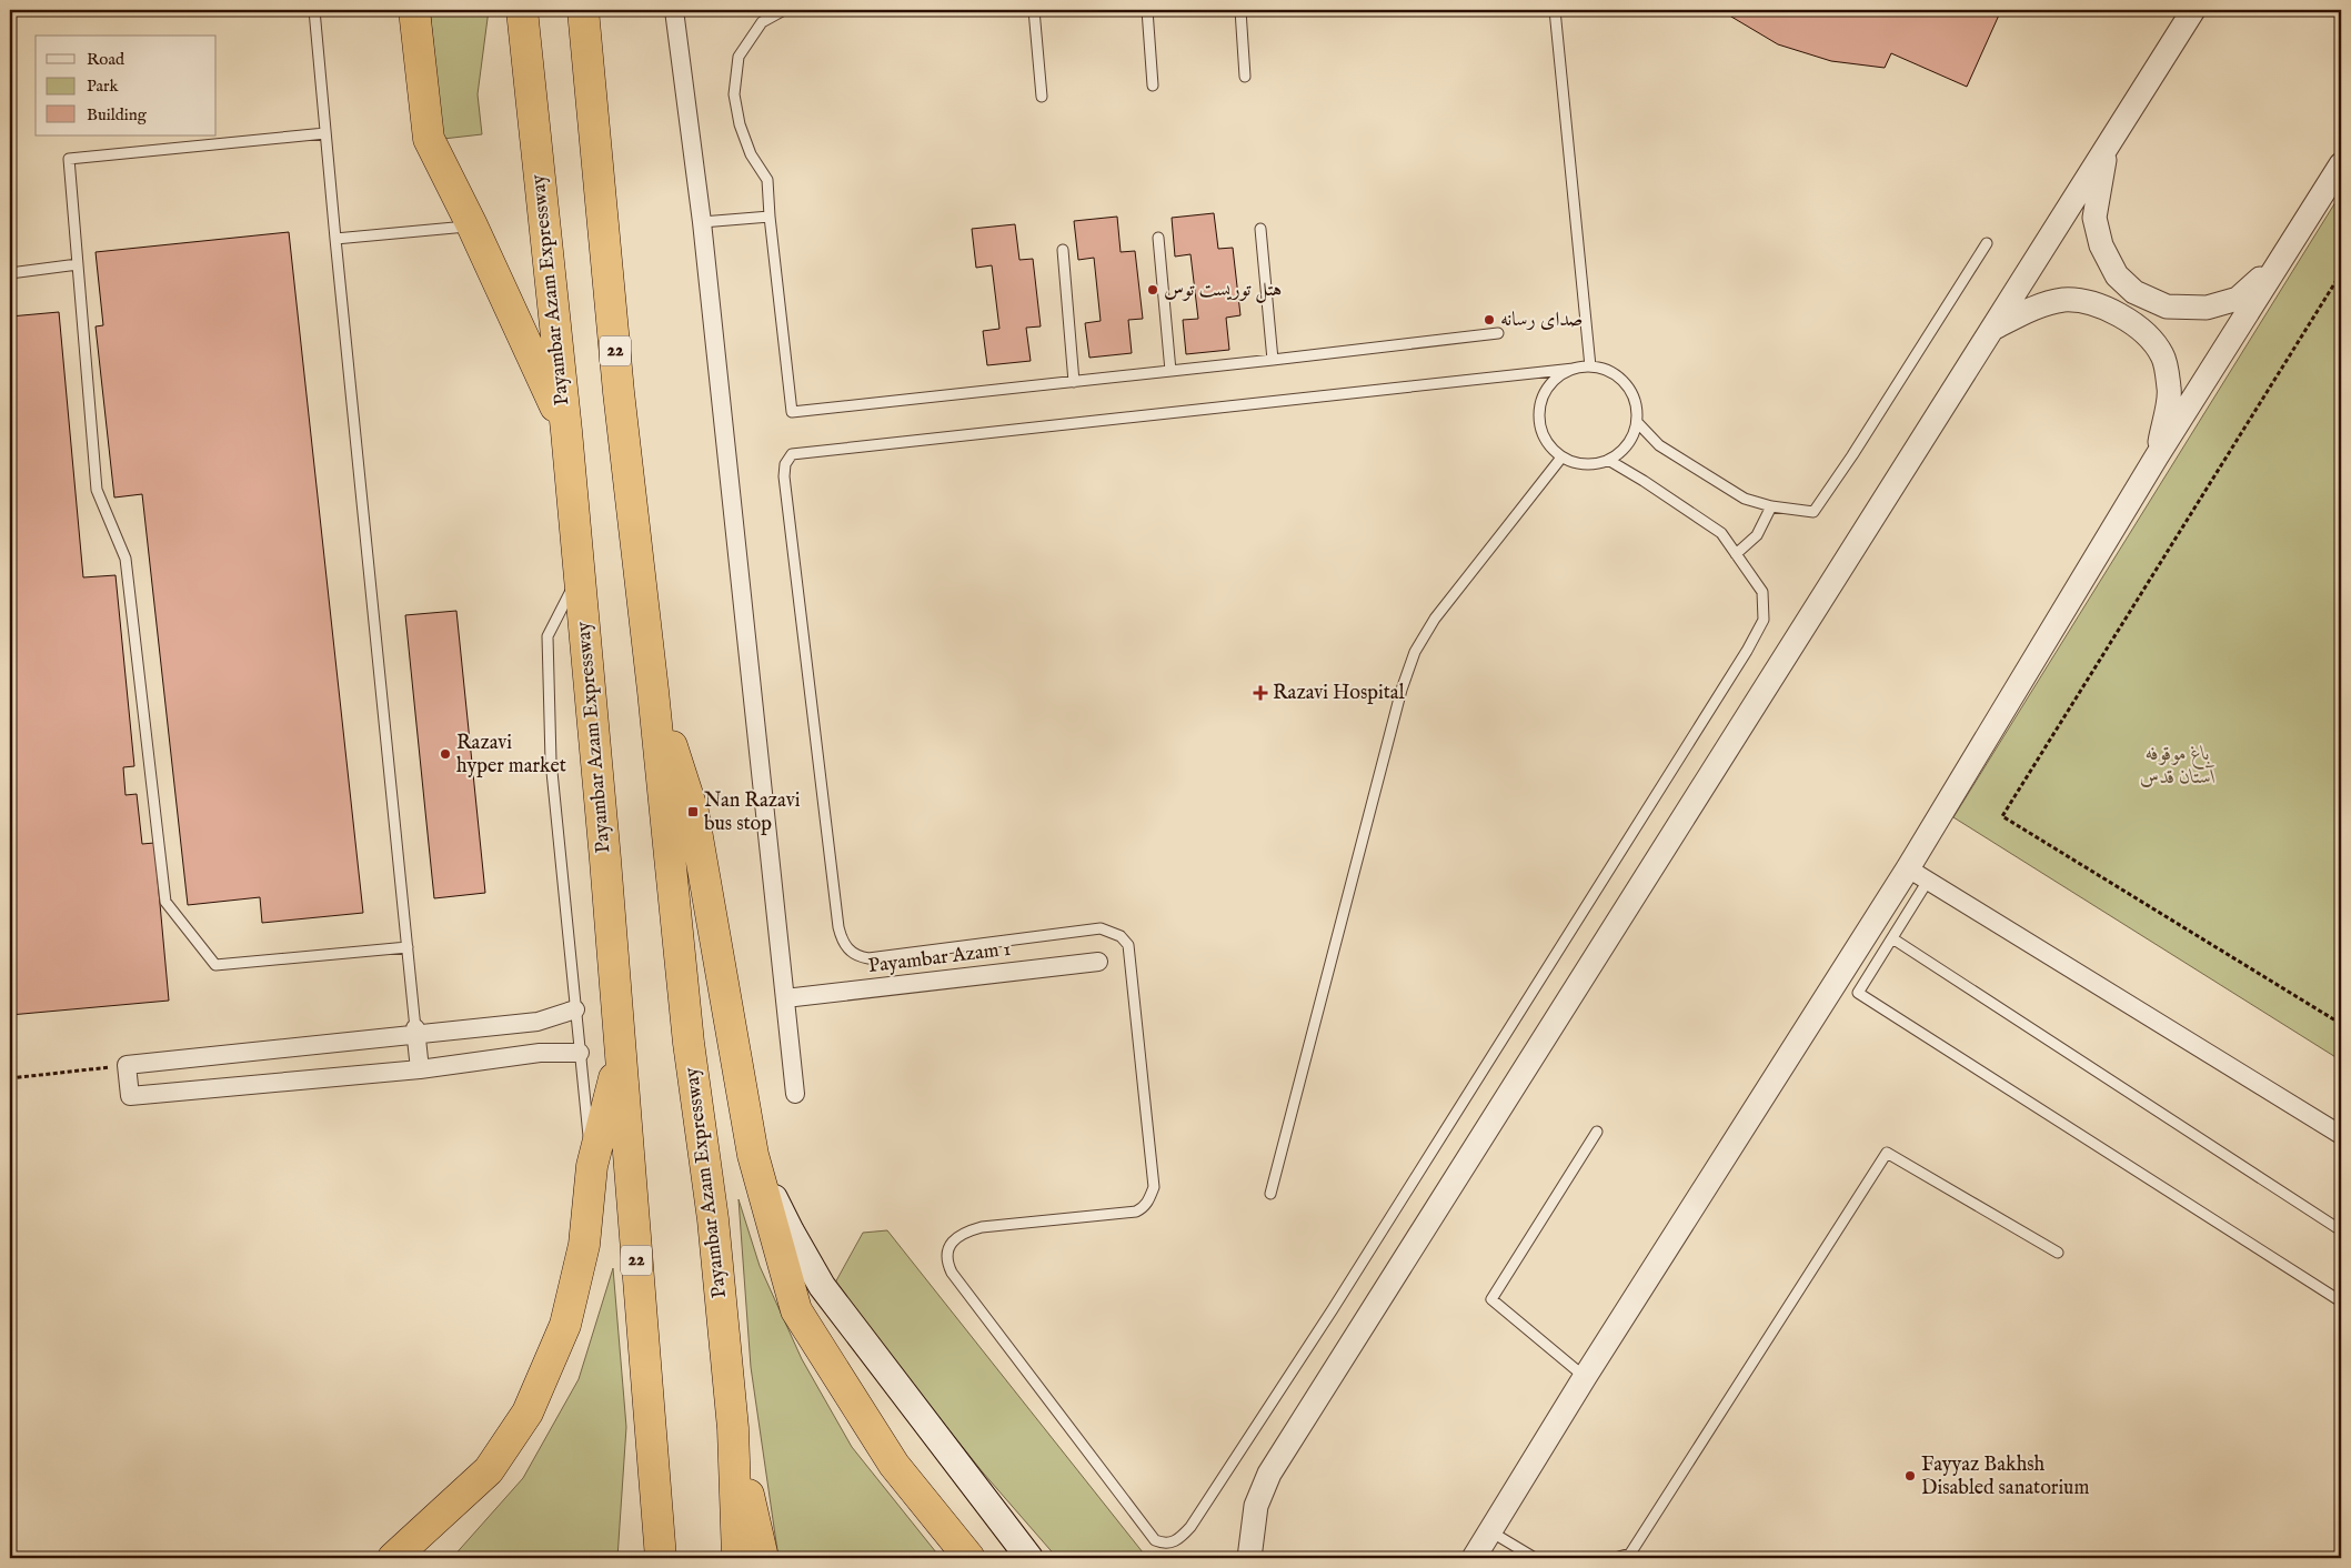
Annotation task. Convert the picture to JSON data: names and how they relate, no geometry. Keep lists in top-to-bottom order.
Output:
{
  "streets": {
    "highway": ["Payambar Azam Expressway", "22"],
    "street": ["Payambar Azam 1"]
  },
  "parks": ["باغ موقوفه آستان قدس"],
  "places": {
    "other": [
      "هتل توریست توس",
      "صدای رسانه",
      "Razavi hyper market",
      "Fayyaz Bakhsh Disabled sanatorium"
    ],
    "health": ["Razavi Hospital"],
    "transit": ["Nan Razavi bus stop"]
  },
  "legend": ["Road", "Park", "Building"]
}
